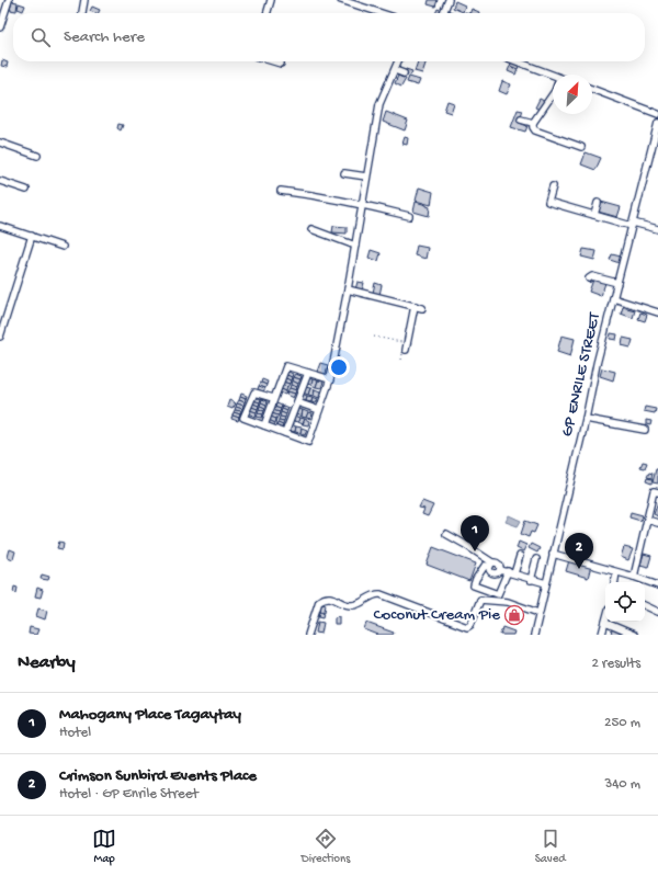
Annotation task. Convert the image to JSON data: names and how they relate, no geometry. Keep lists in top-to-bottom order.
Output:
{
  "streets": {
    "street": ["GP ENRILE STREET"]
  },
  "places": {
    "shop": ["Coconut Cream Pie"]
  },
  "north": "top right",
  "page": {
    "search": "Search here",
    "pins": ["1", "2"],
    "heading": ["Nearby", "2 results"],
    "list": [
      {
        "mark": "1",
        "name": "Mahogany Place Tagaytay",
        "note": "Hotel",
        "value": "250 m"
      },
      {
        "mark": "2",
        "name": "Crimson Sunbird Events Place",
        "note": "Hotel · GP Enrile Street",
        "value": "340 m"
      }
    ],
    "nav": ["Map", "Directions", "Saved"]
  }
}
